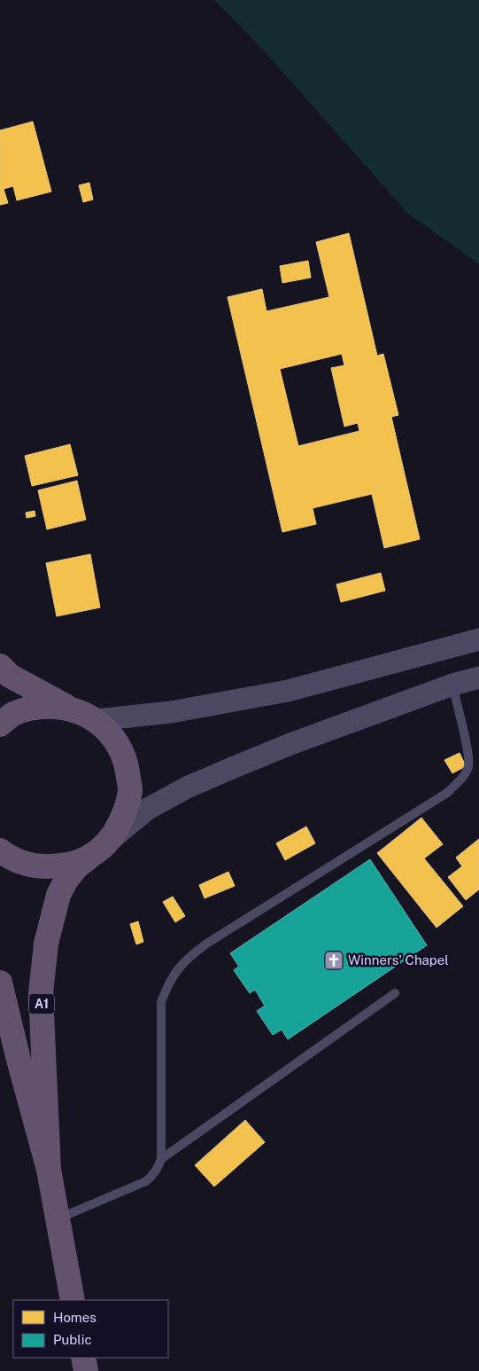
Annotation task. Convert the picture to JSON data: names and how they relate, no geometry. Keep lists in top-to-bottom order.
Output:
{
  "streets": {
    "highway": ["A1"]
  },
  "places": {
    "church": ["Winners' Chapel"]
  },
  "legend": ["Homes", "Public"]
}
